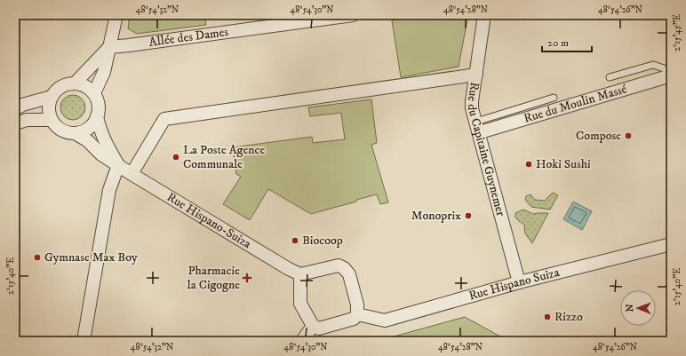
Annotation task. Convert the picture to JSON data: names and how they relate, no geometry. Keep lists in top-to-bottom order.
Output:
{
  "streets": {
    "street": [
      "Allée des Dames",
      "Rue du Moulin Massé",
      "Rue du Capitaine Guynemer",
      "Rue Hispano-Suiza",
      "Rue Hispano Suiza"
    ]
  },
  "crossings": [
    ["Rue du Moulin Massé", "Rue du Capitaine Guynemer"],
    ["Rue du Capitaine Guynemer", "Rue Hispano Suiza"],
    ["Rue Hispano-Suiza", "Rue Hispano Suiza"]
  ],
  "places": {
    "other": [
      "Compose",
      "La Poste Agence Communale",
      "Hoki Sushi",
      "Monoprix",
      "Biocoop",
      "Gymnase Max Boy",
      "Rizzo"
    ],
    "health": ["Pharmacie la Cigogne"]
  },
  "scale_bar": "20 m",
  "north": "left",
  "coordinates": [
    "48°54'32\"N",
    "48°54'30\"N",
    "48°54'28\"N",
    "48°54'26\"N",
    "2°15'45\"E",
    "2°15'40\"E"
  ]
}
